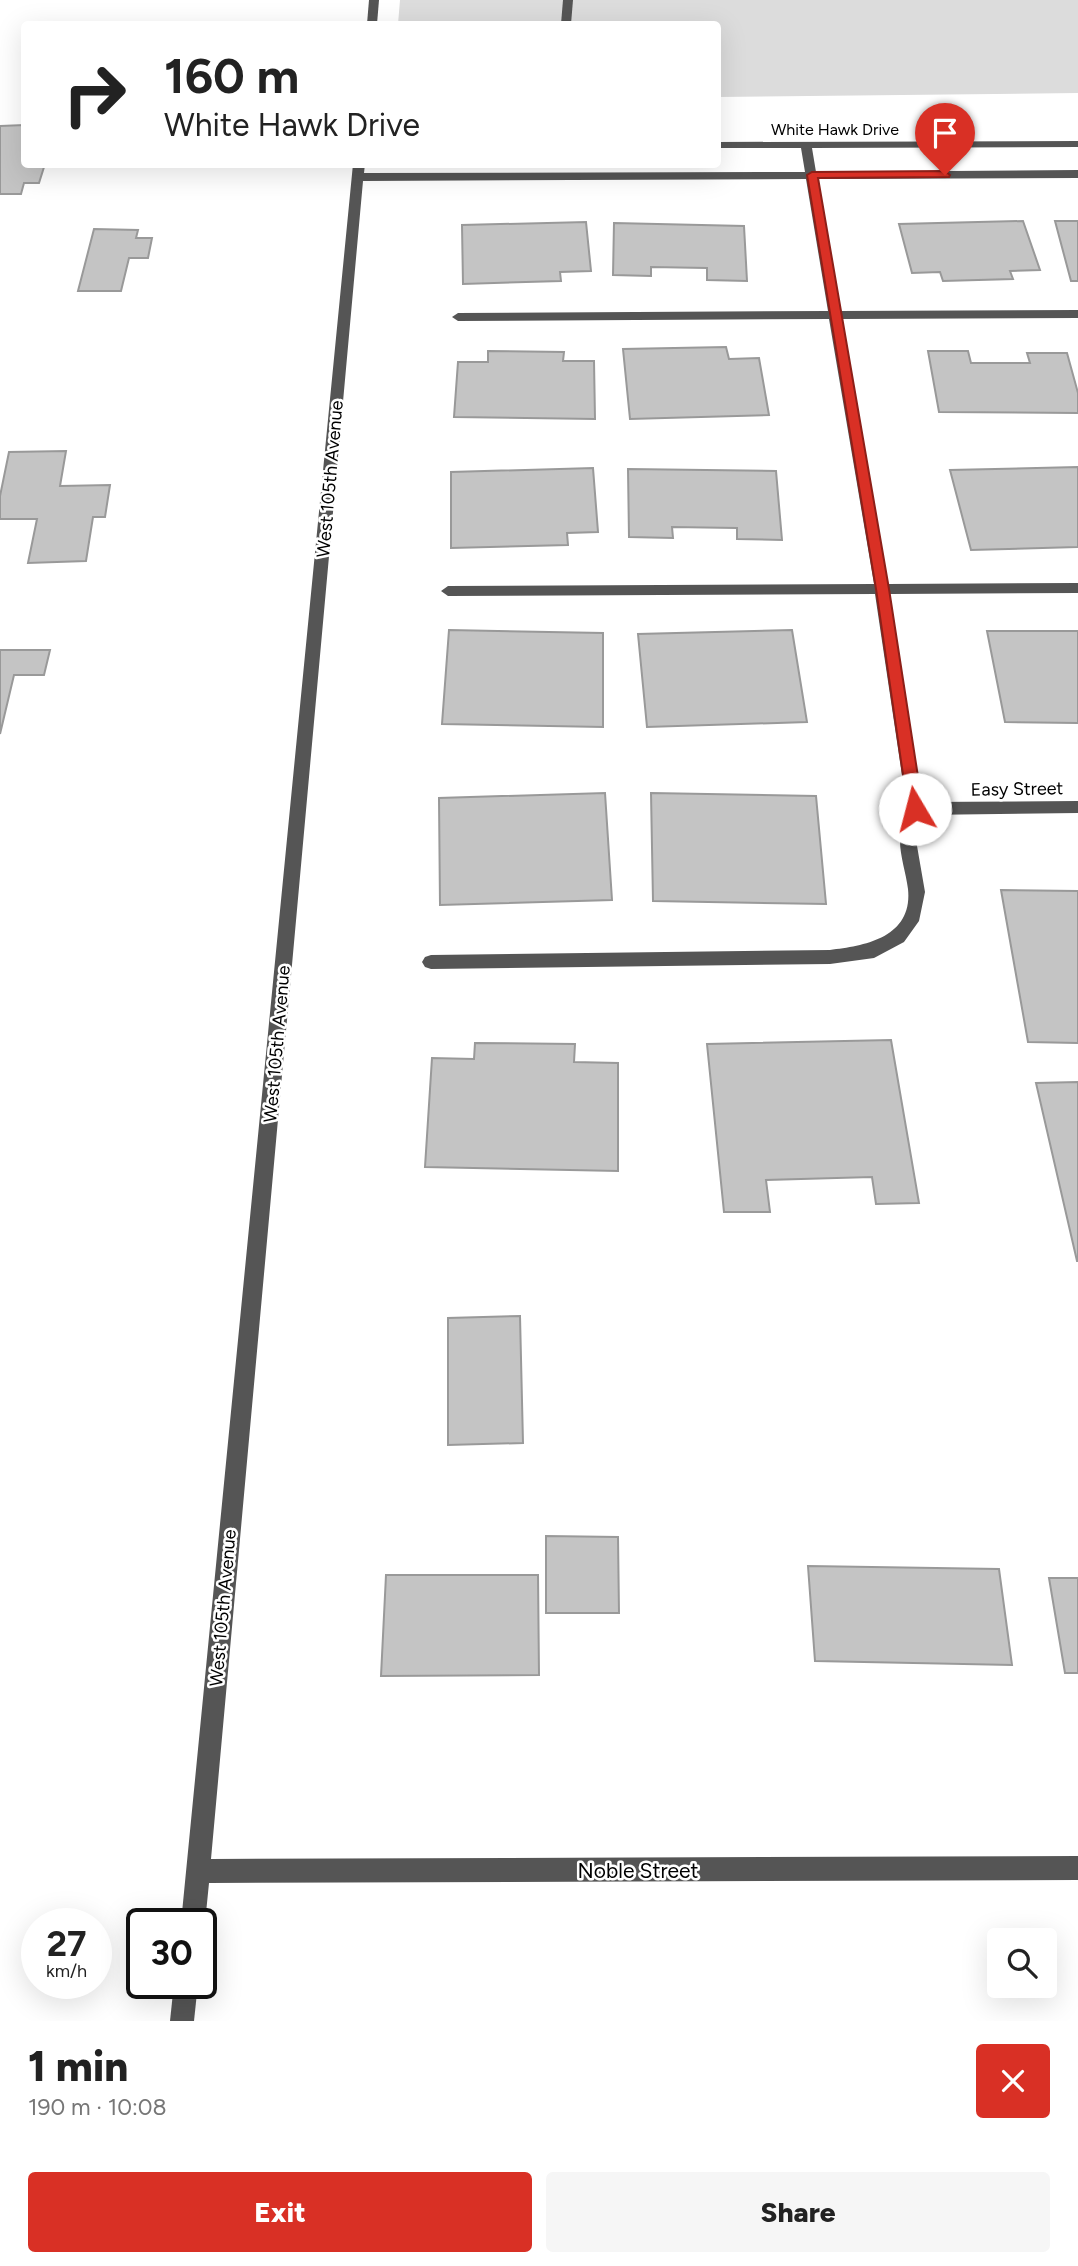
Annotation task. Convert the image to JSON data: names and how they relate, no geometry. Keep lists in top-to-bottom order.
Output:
{
  "streets": {
    "street": [
      "White Hawk Drive",
      "West 105th Avenue",
      "Easy Street",
      "Noble Street"
    ]
  },
  "crossings": [
    ["West 105th Avenue", "Noble Street"]
  ],
  "page": {
    "turn": ["160 m", "White Hawk Drive"],
    "speed": "27 km/h",
    "limit": "30",
    "heading": ["1 min", "190 m · 10:08"],
    "buttons": ["Exit", "Share"]
  }
}
